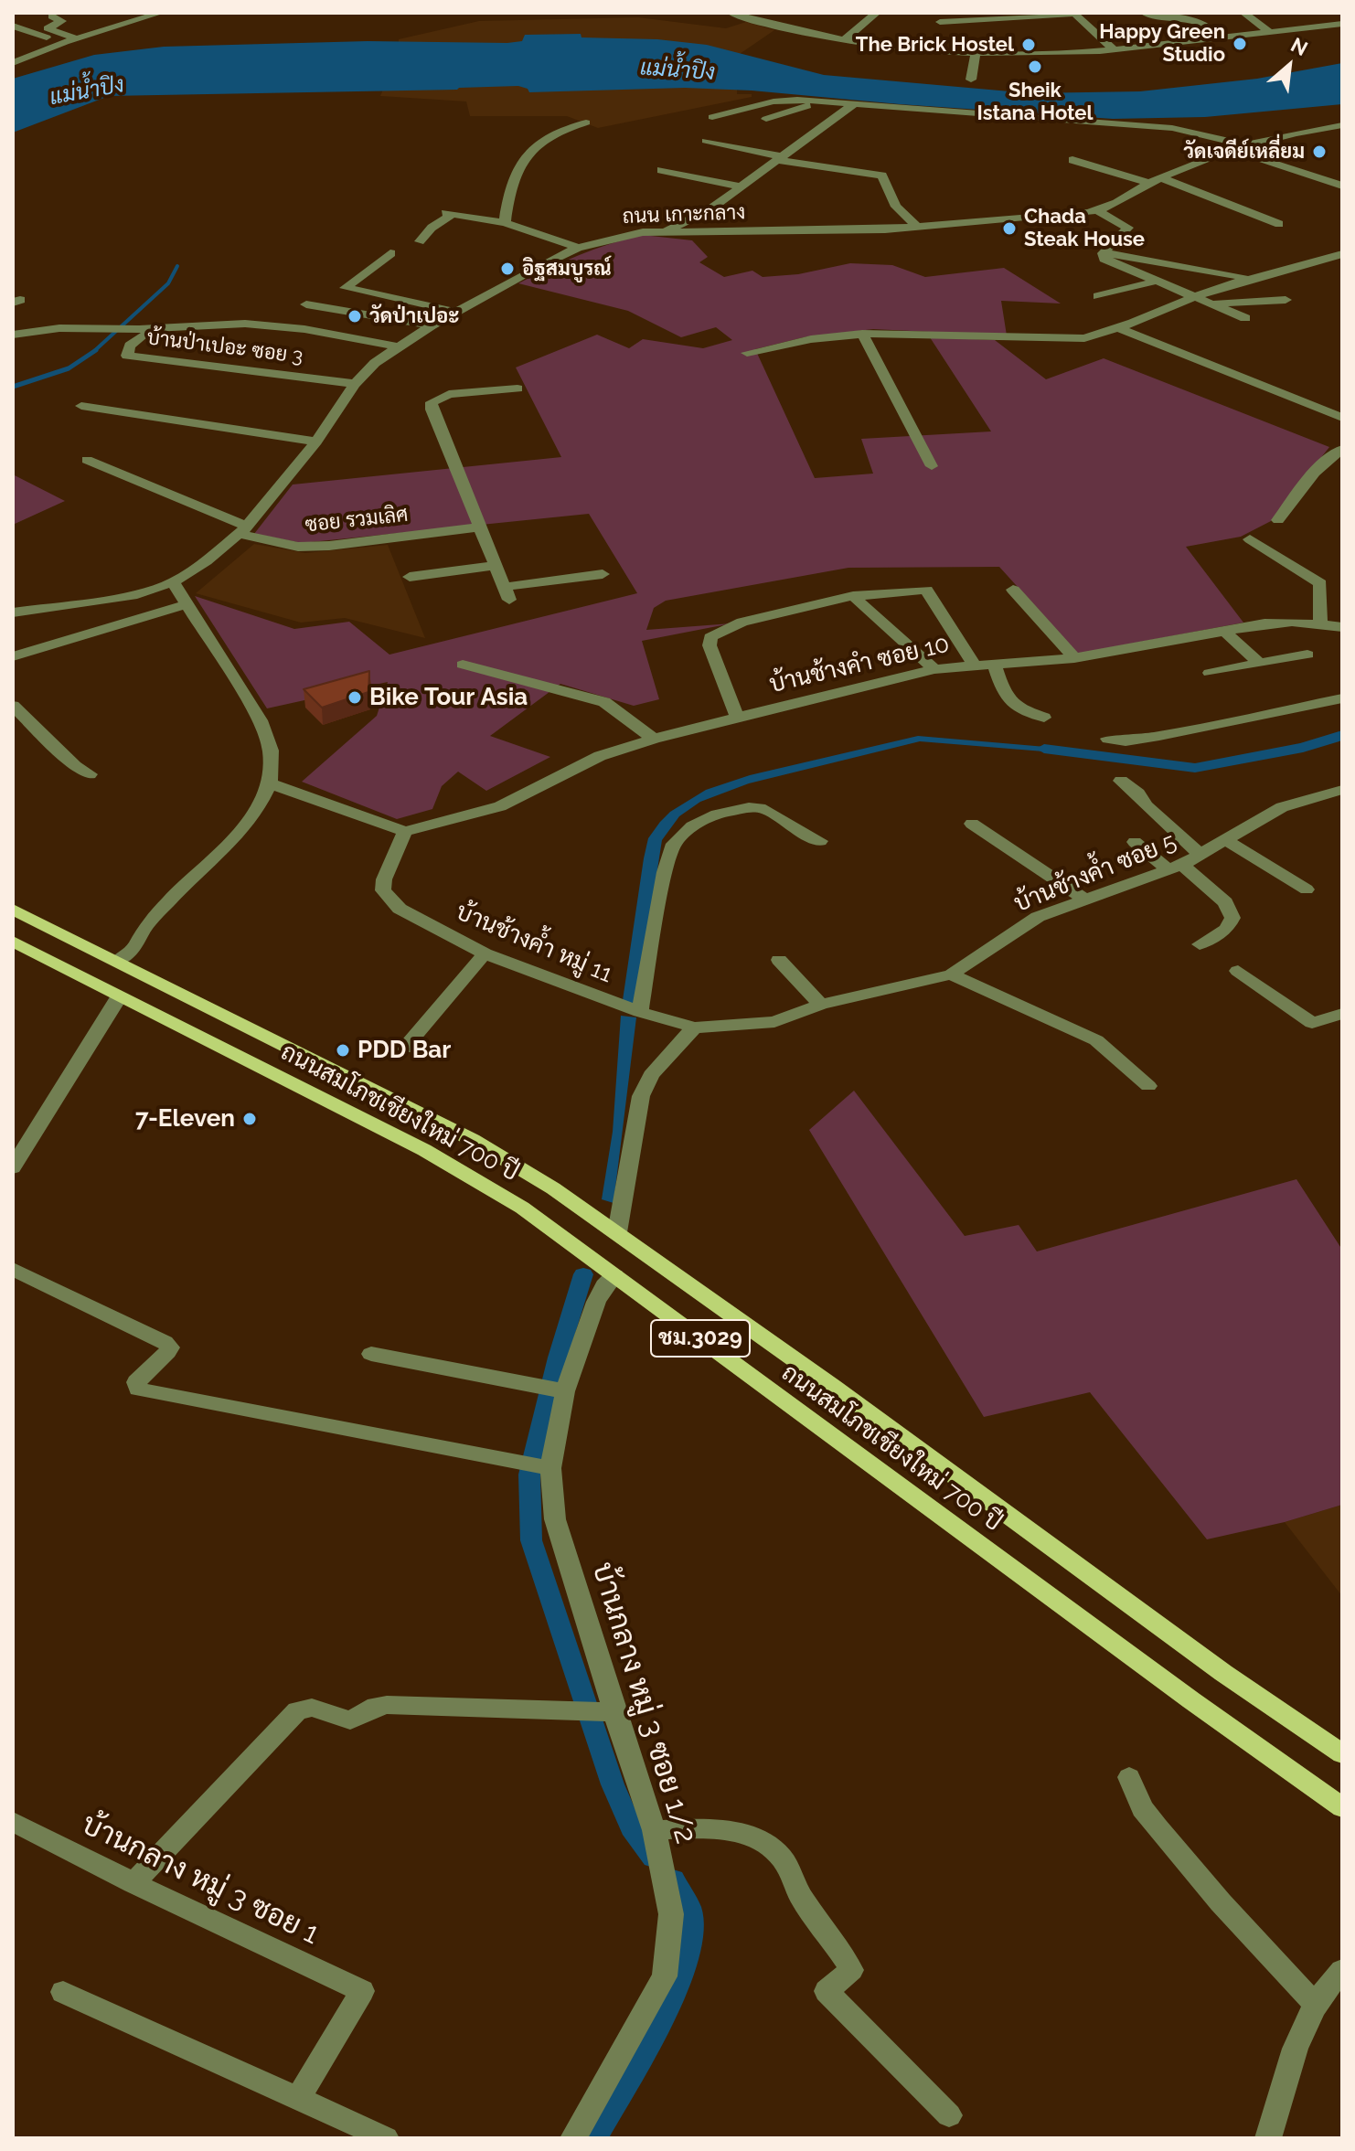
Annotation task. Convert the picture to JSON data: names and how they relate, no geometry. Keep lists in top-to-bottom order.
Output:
{
  "streets": {
    "main road": ["ถนนสมโภชเชียงใหม่ 700 ปี", "ชม.3029"],
    "street": [
      "ถนน เกาะกลาง",
      "บ้านป่าเปอะ ซอย 3",
      "ซอย รวมเลิศ",
      "บ้านช้างคำ ซอย 10",
      "บ้านช้างค้ำ ซอย 5",
      "บ้านช้างค้ำ หมู่ 11",
      "บ้านกลาง หมู่ 3 ซอย 1/2",
      "บ้านกลาง หมู่ 3 ซอย 1"
    ]
  },
  "crossings": [
    ["ถนน เกาะกลาง", "บ้านป่าเปอะ ซอย 3"],
    ["ถนน เกาะกลาง", "ซอย รวมเลิศ"],
    ["บ้านช้างคำ ซอย 10", "บ้านช้างค้ำ หมู่ 11"],
    ["บ้านช้างค้ำ ซอย 5", "บ้านช้างค้ำ หมู่ 11"],
    ["ถนนสมโภชเชียงใหม่ 700 ปี", "บ้านกลาง หมู่ 3 ซอย 1/2"]
  ],
  "water": ["แม่น้ำปิง"],
  "places": [
    "Happy Green Studio",
    "The Brick Hostel",
    "Sheik Istana Hotel",
    "วัดเจดีย์เหลี่ยม",
    "Chada Steak House",
    "อิฐสมบูรณ์",
    "วัดป่าเปอะ",
    "Bike Tour Asia",
    "PDD Bar",
    "7-Eleven"
  ],
  "north": "top right"
}
